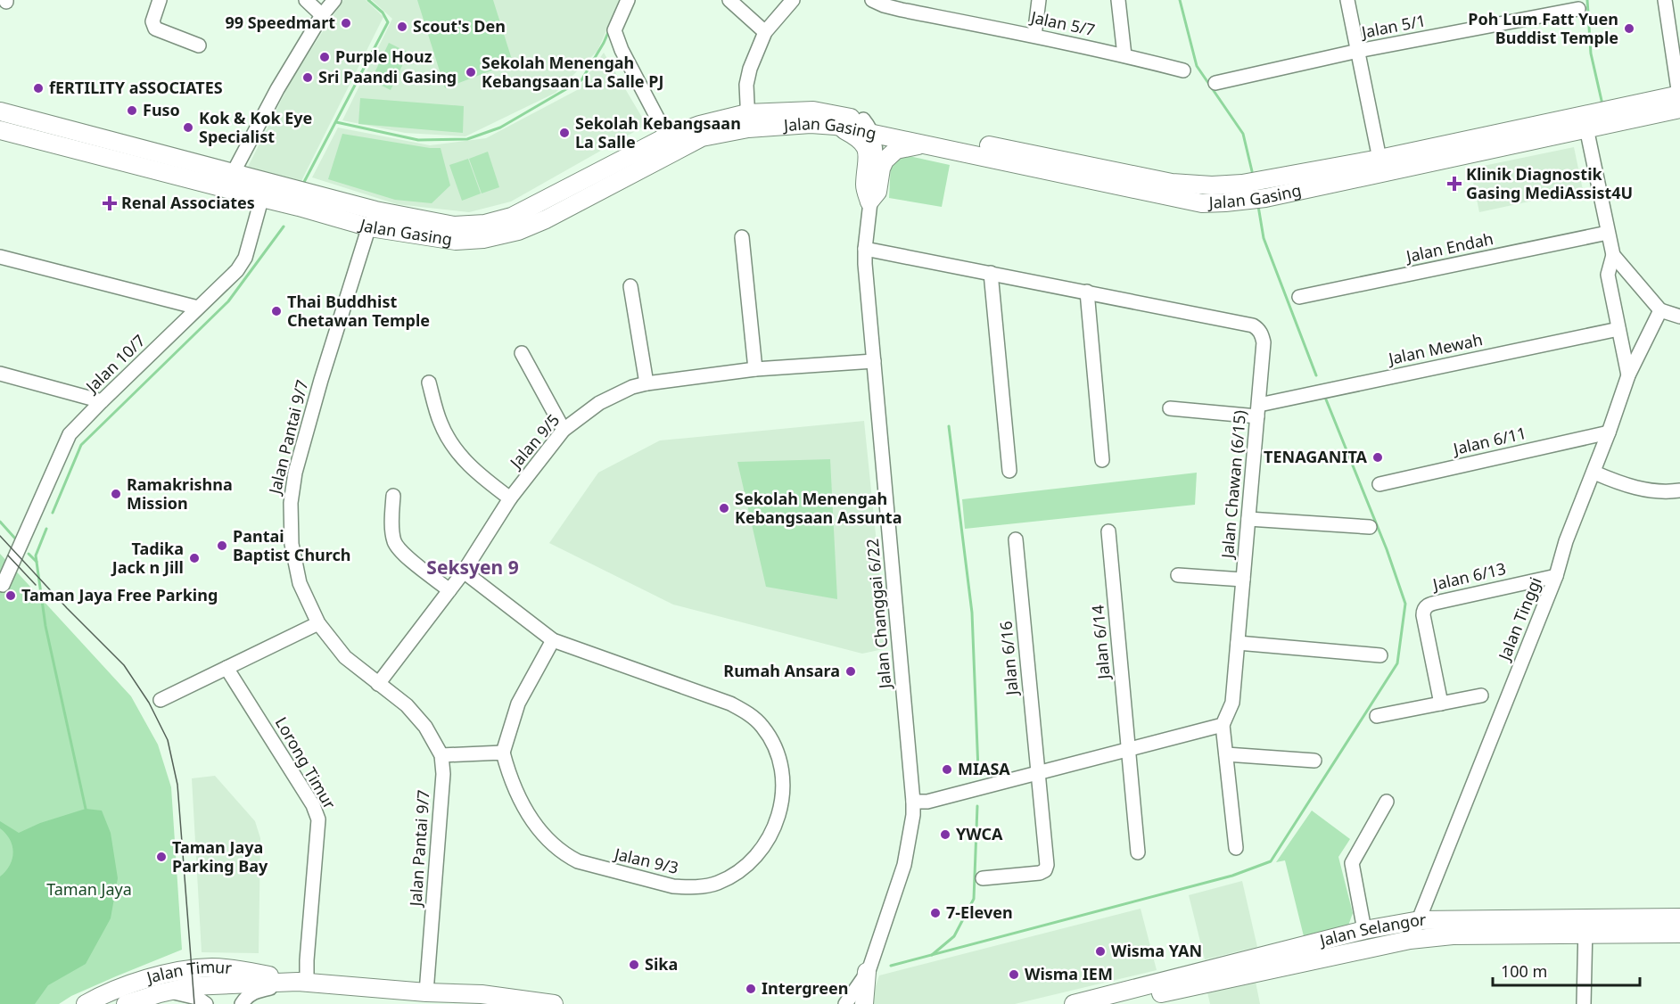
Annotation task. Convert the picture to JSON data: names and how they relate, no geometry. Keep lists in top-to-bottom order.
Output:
{
  "streets": {
    "main road": ["Jalan Gasing", "Jalan Selangor", "Jalan Timur"],
    "street": [
      "Jalan 5/7",
      "Jalan 5/1",
      "Jalan Endah",
      "Jalan Mewah",
      "Jalan 10/7",
      "Jalan Pantai 9/7",
      "Jalan 9/5",
      "Jalan 6/11",
      "Jalan Chawan (6/15)",
      "Jalan 6/13",
      "Jalan Changgai 6/22",
      "Jalan Tinggi",
      "Jalan 6/14",
      "Jalan 6/16",
      "Lorong Timur",
      "Jalan 9/3"
    ]
  },
  "crossings": [
    ["Jalan Gasing", "Jalan 10/7"],
    ["Jalan Gasing", "Jalan Pantai 9/7"],
    ["Jalan Gasing", "Jalan Changgai 6/22"],
    ["Jalan Mewah", "Jalan Chawan (6/15)"],
    ["Jalan Pantai 9/7", "Jalan 9/5"],
    ["Jalan Pantai 9/7", "Jalan Timur"],
    ["Jalan 9/5", "Jalan Changgai 6/22"],
    ["Jalan 9/5", "Jalan 9/3"],
    ["Jalan 6/11", "Jalan Tinggi"],
    ["Jalan Chawan (6/15)", "Jalan Changgai 6/22"],
    ["Jalan 6/13", "Jalan Tinggi"],
    ["Jalan Tinggi", "Jalan Selangor"],
    ["Lorong Timur", "Jalan Timur"]
  ],
  "districts": ["Seksyen 9"],
  "parks": ["Taman Jaya"],
  "places": {
    "other": [
      "99 Speedmart",
      "Scout's Den",
      "Poh Lum Fatt Yuen Buddist Temple",
      "Purple Houz",
      "Sekolah Menengah Kebangsaan La Salle PJ",
      "Sri Paandi Gasing",
      "fERTILITY aSSOCIATES",
      "Fuso",
      "Kok & Kok Eye Specialist",
      "Sekolah Kebangsaan La Salle",
      "Thai Buddhist Chetawan Temple",
      "TENAGANITA",
      "Ramakrishna Mission",
      "Sekolah Menengah Kebangsaan Assunta",
      "Pantai Baptist Church",
      "Tadika Jack n Jill",
      "Taman Jaya Free Parking",
      "Rumah Ansara",
      "MIASA",
      "YWCA",
      "Taman Jaya Parking Bay",
      "7-Eleven",
      "Wisma YAN",
      "Sika",
      "Wisma IEM",
      "Intergreen"
    ],
    "health": ["Klinik Diagnostik Gasing MediAssist4U", "Renal Associates"]
  },
  "scale_bar": "100 m"
}
